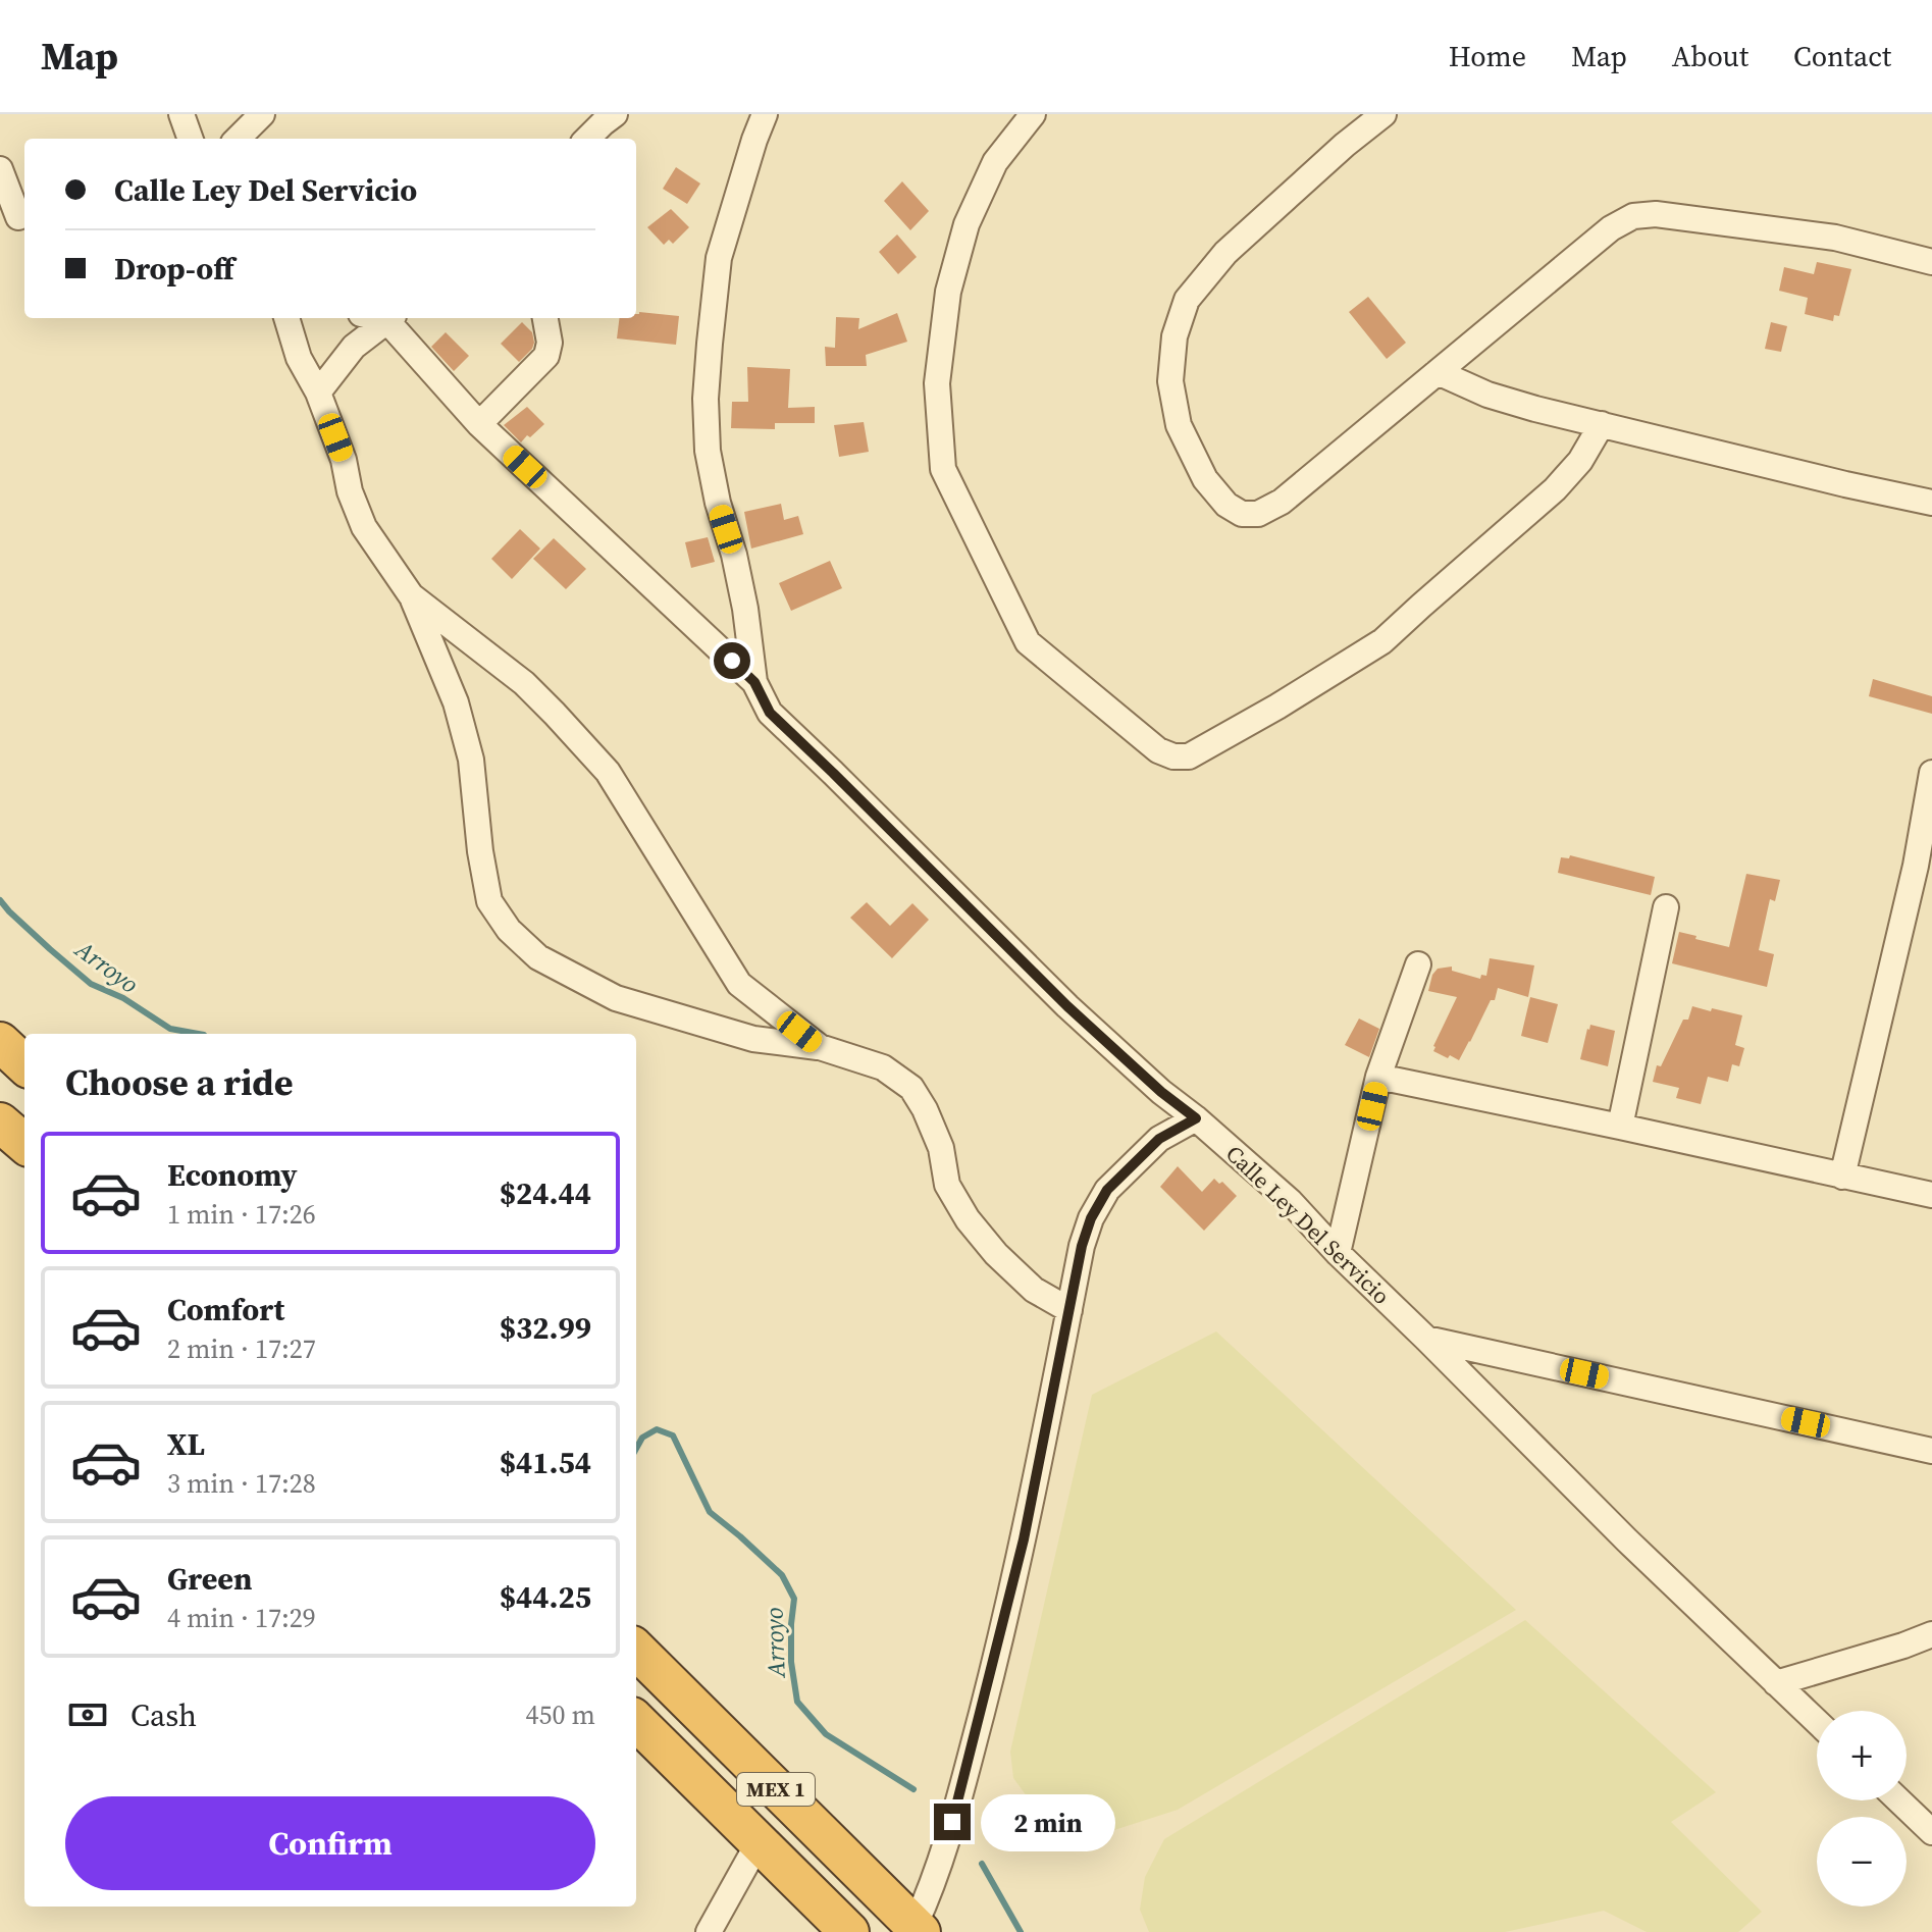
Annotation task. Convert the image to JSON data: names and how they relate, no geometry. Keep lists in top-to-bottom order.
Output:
{
  "streets": {
    "highway": ["MEX 1"],
    "street": ["Calle Ley Del Servicio"]
  },
  "water": ["Arroyo"],
  "page": {
    "header": "Map",
    "nav": [
      "Home",
      "Map",
      "About",
      "Contact"
    ],
    "banner": ["Calle Ley Del Servicio", "Drop-off"],
    "heading": "Choose a ride",
    "list": [
      {
        "name": "Economy",
        "note": "1 min · 17:26",
        "value": "$24.44"
      },
      {
        "name": "Comfort",
        "note": "2 min · 17:27",
        "value": "$32.99"
      },
      {
        "name": "XL",
        "note": "3 min · 17:28",
        "value": "$41.54"
      },
      {
        "name": "Green",
        "note": "4 min · 17:29",
        "value": "$44.25"
      }
    ],
    "pay": ["Cash", "450 m"],
    "map_buttons": ["+", "−"],
    "buttons": "Confirm",
    "bubble": "2 min"
  }
}
